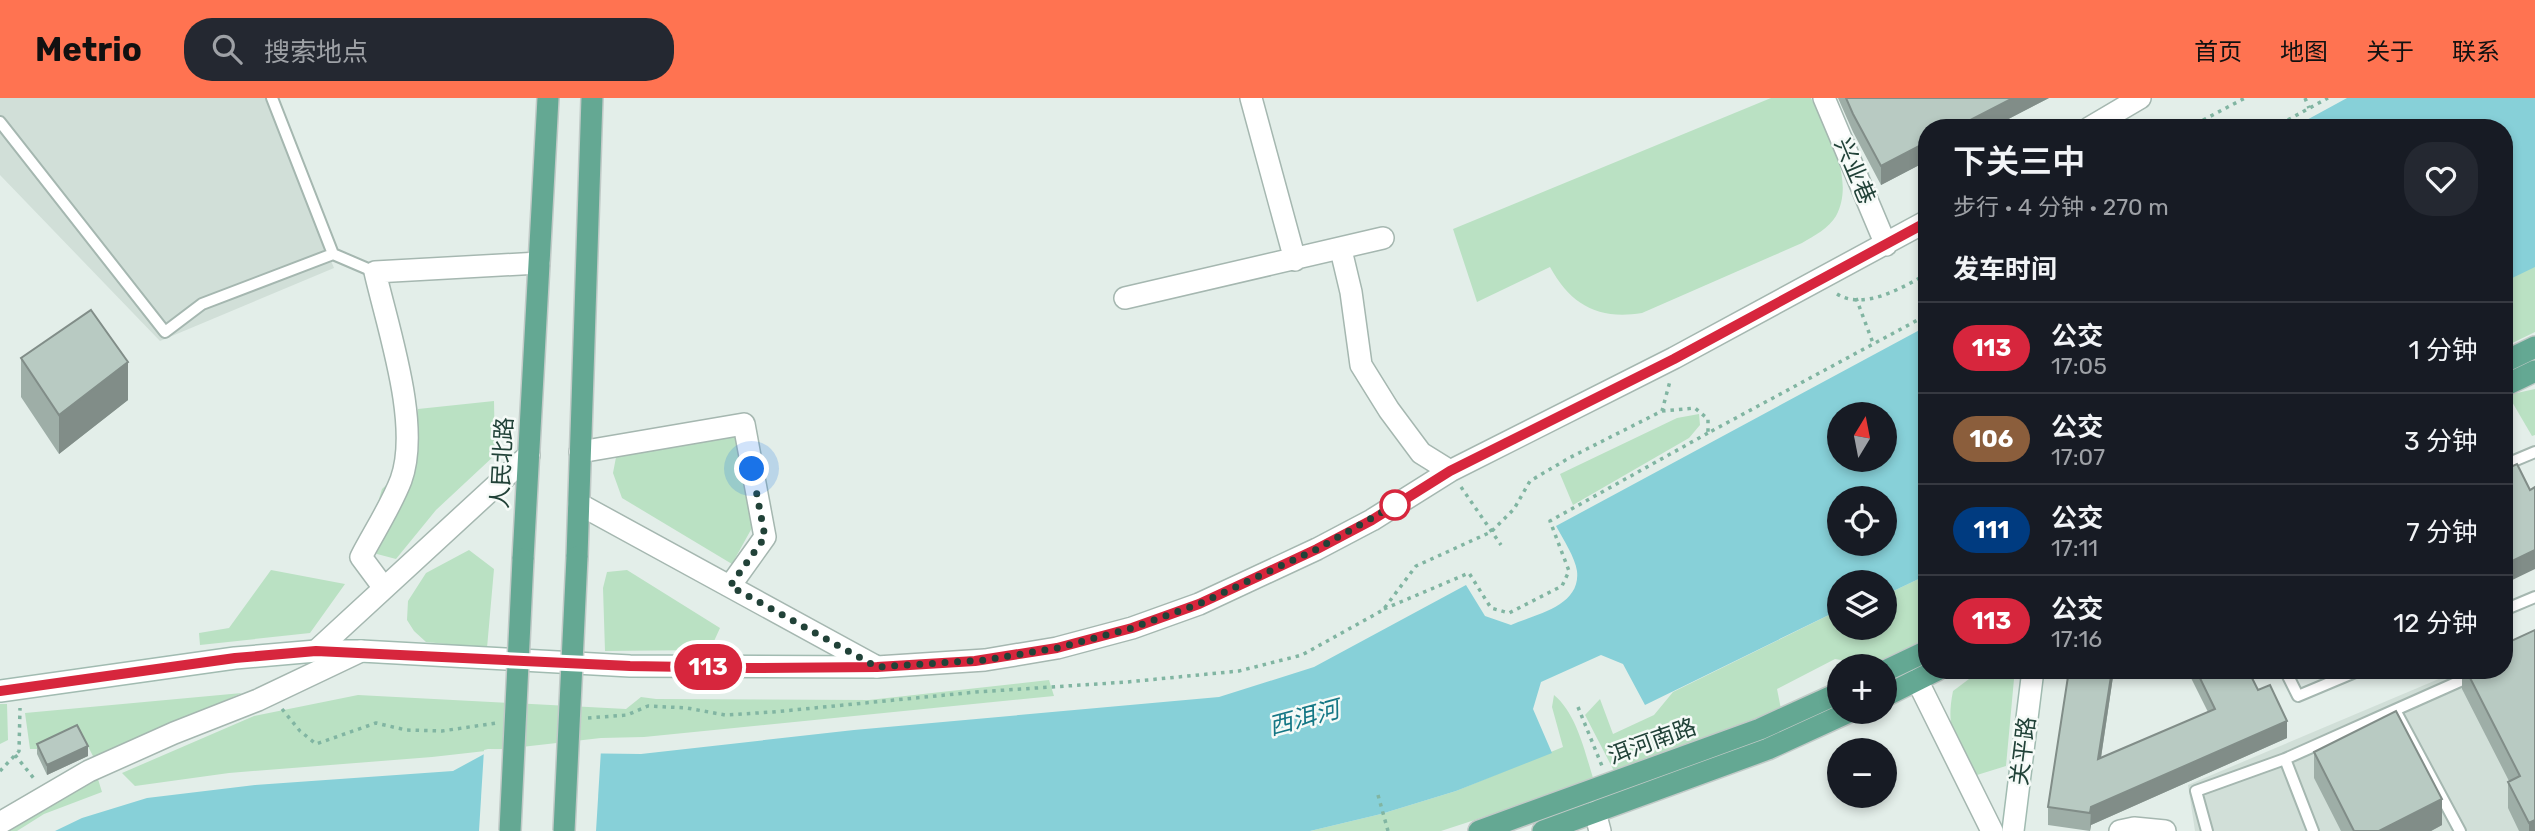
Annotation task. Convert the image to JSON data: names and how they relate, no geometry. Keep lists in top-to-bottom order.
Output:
{
  "streets": {
    "main road": ["人民北路", "洱河南路"],
    "street": ["兴业巷", "关平路"]
  },
  "water": ["西洱河"],
  "lines": ["bus line 113"],
  "north": "top",
  "page": {
    "header": "Metrio",
    "search": "搜索地点",
    "nav": [
      "首页",
      "地图",
      "关于",
      "联系"
    ],
    "on_map": "113",
    "heading": [
      ["下关三中", "步行 · 4 分钟 · 270 m"],
      "发车时间"
    ],
    "list": [
      {
        "mark": "113",
        "name": "公交",
        "note": "17:05",
        "value": "1 分钟"
      },
      {
        "mark": "106",
        "name": "公交",
        "note": "17:07",
        "value": "3 分钟"
      },
      {
        "mark": "111",
        "name": "公交",
        "note": "17:11",
        "value": "7 分钟"
      },
      {
        "mark": "113",
        "name": "公交",
        "note": "17:16",
        "value": "12 分钟"
      }
    ],
    "map_buttons": ["+", "−"]
  }
}
